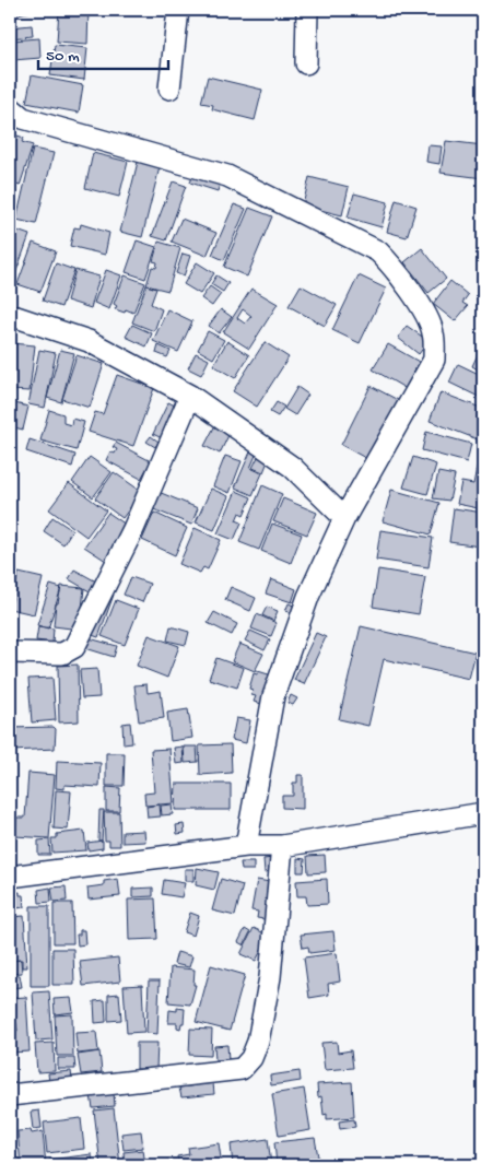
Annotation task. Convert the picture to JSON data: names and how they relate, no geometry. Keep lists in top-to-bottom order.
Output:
{
  "scale_bar": "50 m"
}
